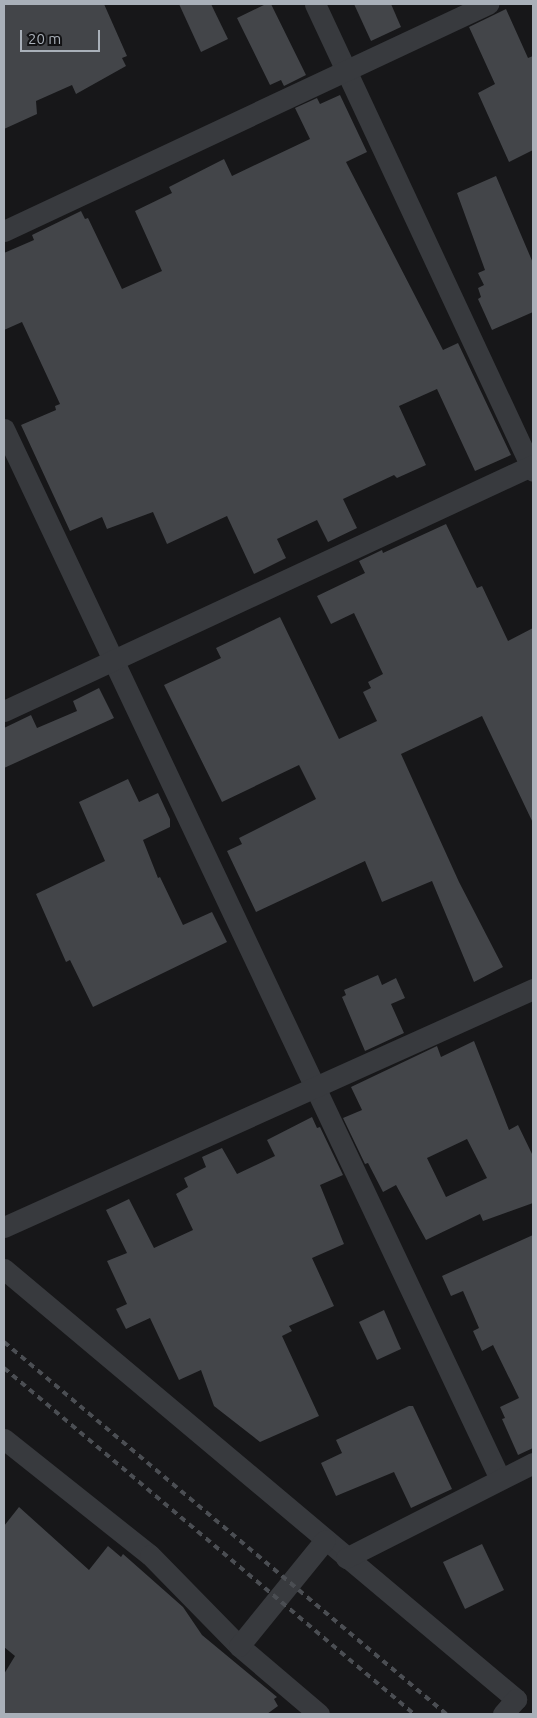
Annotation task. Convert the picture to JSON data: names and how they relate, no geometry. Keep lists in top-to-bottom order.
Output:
{
  "scale_bar": "20 m"
}
